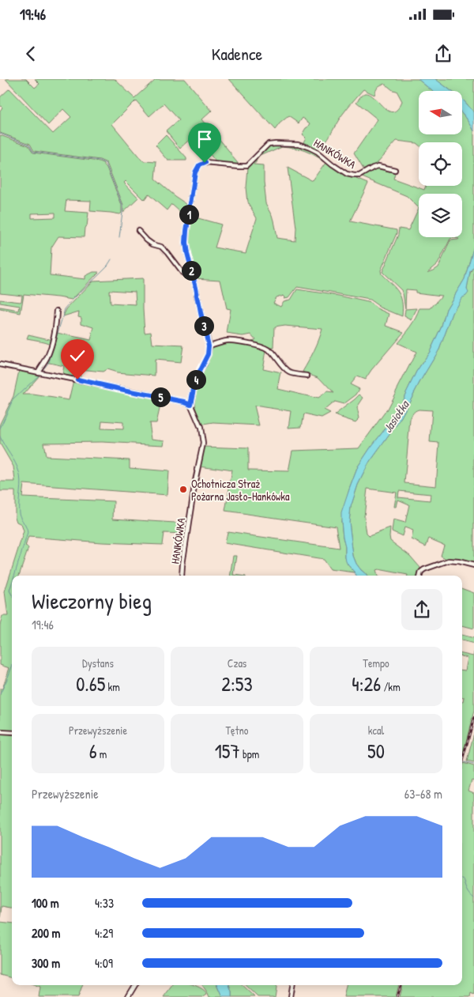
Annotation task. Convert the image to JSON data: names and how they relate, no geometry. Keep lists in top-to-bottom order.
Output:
{
  "streets": {
    "street": ["HANKÓWKA"]
  },
  "water": ["Jasiołka"],
  "places": ["Ochotnicza Straż Pożarna Jasło-Hankówka"],
  "north": "left",
  "page": {
    "status": "19:46",
    "header": "Kadence",
    "pins": [
      "1",
      "2",
      "3",
      "4",
      "5"
    ],
    "heading": ["Wieczorny bieg", "19:46"],
    "stats": [
      ["Dystans", "0.65 km"],
      ["Czas", "2:53"],
      ["Tempo", "4:26 /km"],
      ["Przewyższenie", "6 m"],
      ["Tętno", "157 bpm"],
      ["kcal", "50"]
    ],
    "chart": ["Przewyższenie", "63–68 m"],
    "list": [
      {
        "name": "100 m",
        "note": "4:33"
      },
      {
        "name": "200 m",
        "note": "4:29"
      },
      {
        "name": "300 m",
        "note": "4:09"
      }
    ]
  }
}
